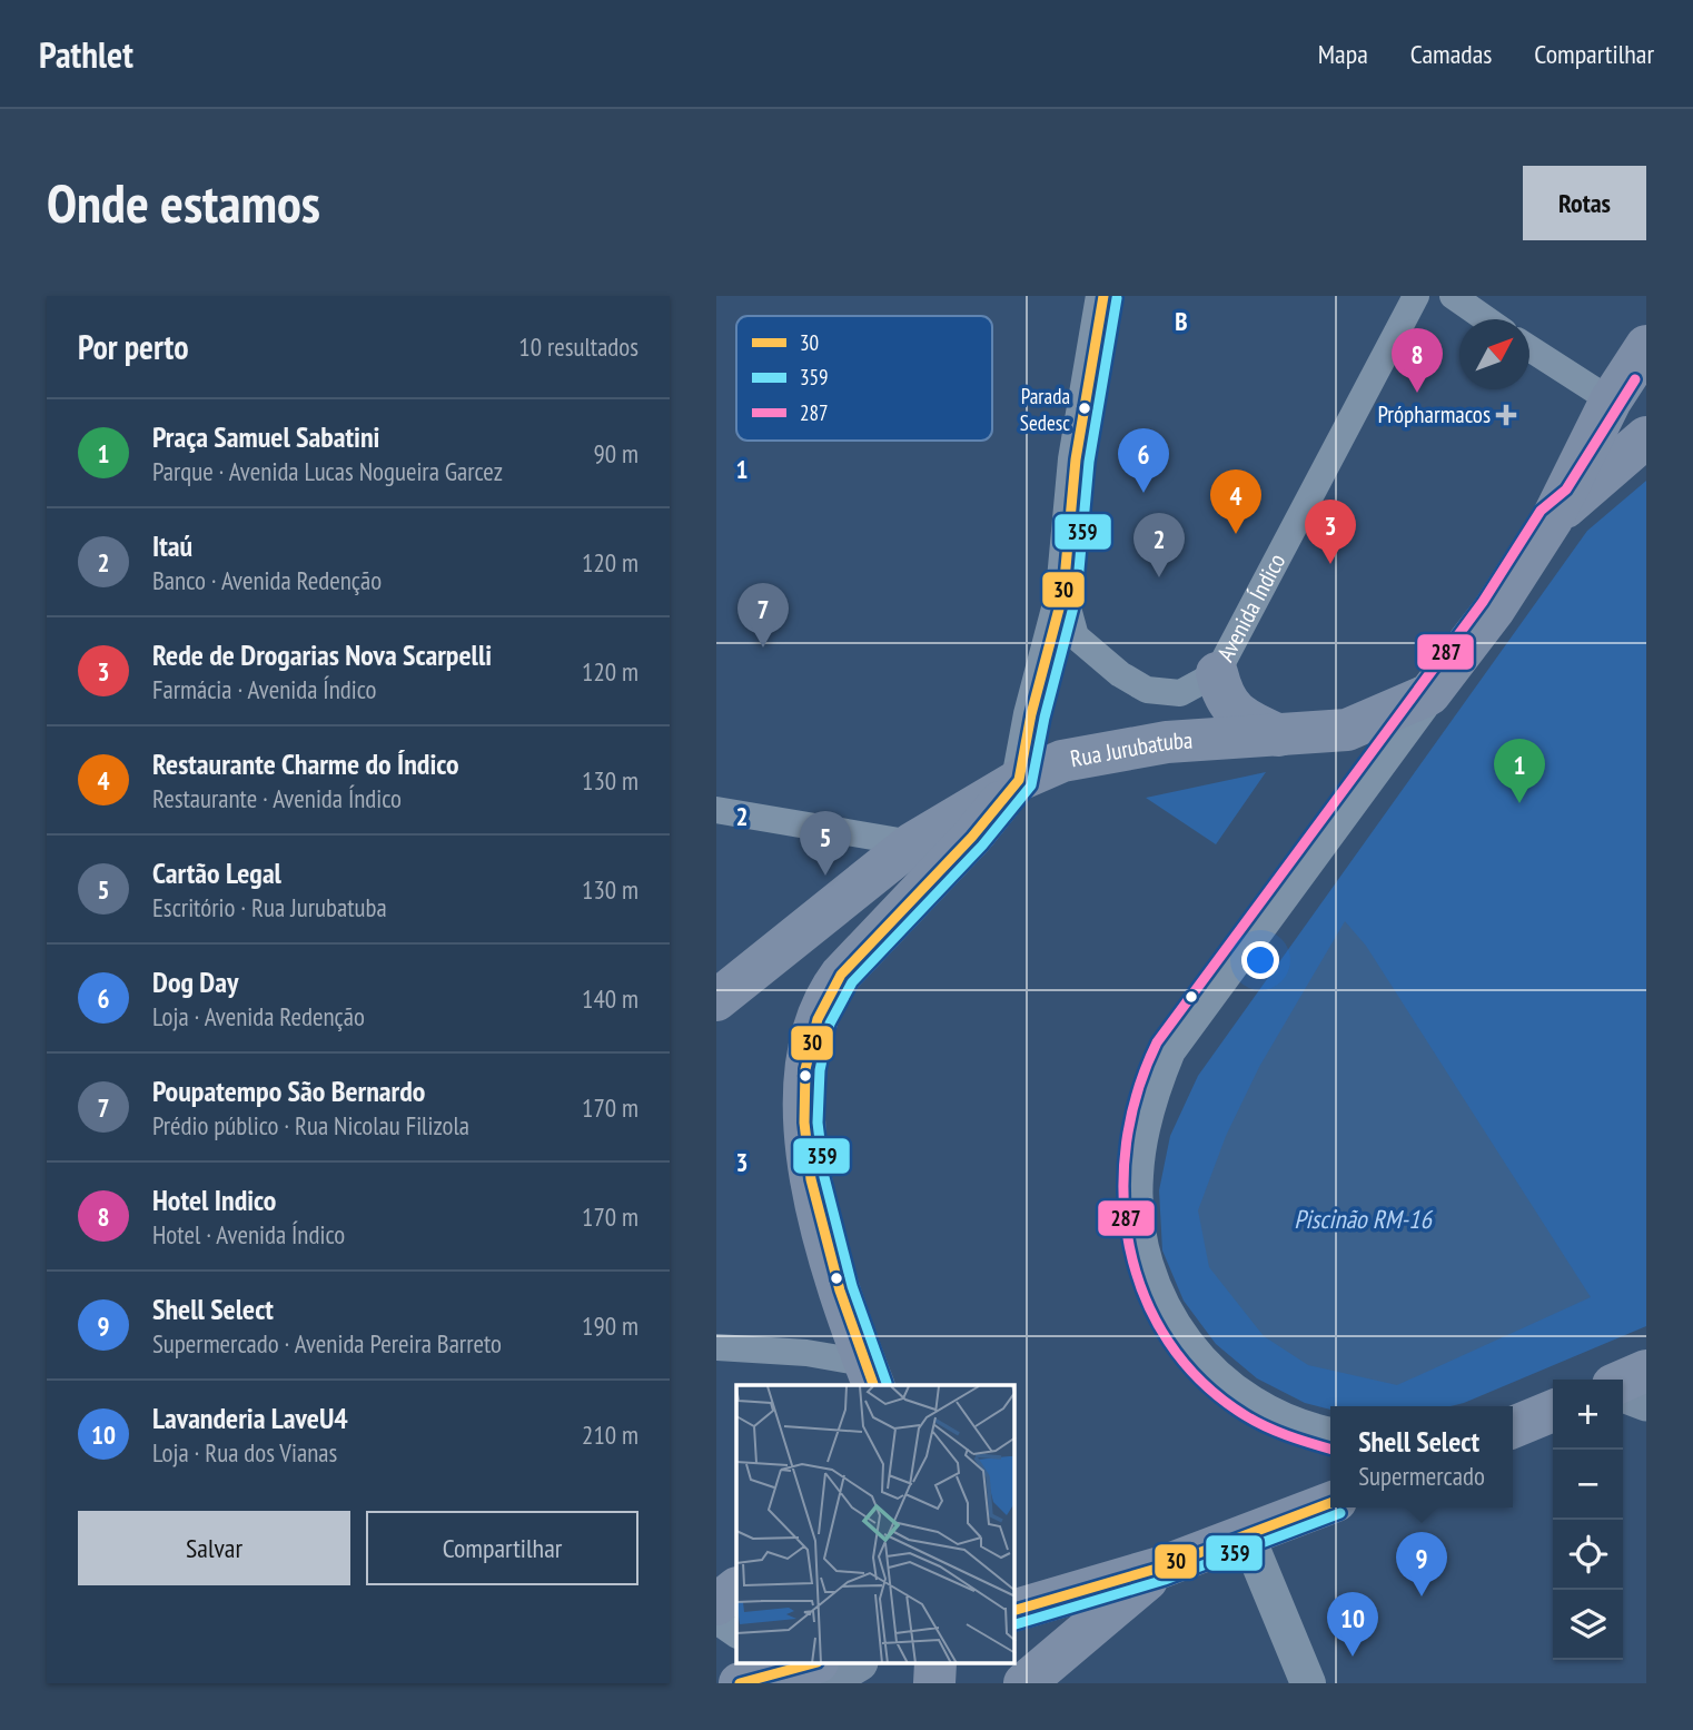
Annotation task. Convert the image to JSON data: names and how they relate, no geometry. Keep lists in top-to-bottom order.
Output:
{
  "streets": {
    "main road": ["Rua Jurubatuba"],
    "street": ["Avenida Índico"]
  },
  "water": ["Piscinão RM-16"],
  "places": {
    "other": ["Parada Sedesc"],
    "health": ["Própharmacos"]
  },
  "lines": ["transit line 30", "transit line 359", "transit line 287"],
  "legend": ["30", "359", "287"],
  "north": "top right",
  "page": {
    "header": "Pathlet",
    "nav": ["Mapa", "Camadas", "Compartilhar"],
    "buttons": [
      "Rotas",
      ["Salvar", "Compartilhar"]
    ],
    "title": "Onde estamos",
    "heading": ["Por perto", "10 resultados"],
    "pins": [
      "8",
      "6",
      "4",
      "3",
      "2",
      "7",
      "1",
      "5",
      "9",
      "10"
    ],
    "list": [
      {
        "mark": "1",
        "name": "Praça Samuel Sabatini",
        "note": "Parque · Avenida Lucas Nogueira Garcez",
        "value": "90 m"
      },
      {
        "mark": "2",
        "name": "Itaú",
        "note": "Banco · Avenida Redenção",
        "value": "120 m"
      },
      {
        "mark": "3",
        "name": "Rede de Drogarias Nova Scarpelli",
        "note": "Farmácia · Avenida Índico",
        "value": "120 m"
      },
      {
        "mark": "4",
        "name": "Restaurante Charme do Índico",
        "note": "Restaurante · Avenida Índico",
        "value": "130 m"
      },
      {
        "mark": "5",
        "name": "Cartão Legal",
        "note": "Escritório · Rua Jurubatuba",
        "value": "130 m"
      },
      {
        "mark": "6",
        "name": "Dog Day",
        "note": "Loja · Avenida Redenção",
        "value": "140 m"
      },
      {
        "mark": "7",
        "name": "Poupatempo São Bernardo",
        "note": "Prédio público · Rua Nicolau Filizola",
        "value": "170 m"
      },
      {
        "mark": "8",
        "name": "Hotel Indico",
        "note": "Hotel · Avenida Índico",
        "value": "170 m"
      },
      {
        "mark": "9",
        "name": "Shell Select",
        "note": "Supermercado · Avenida Pereira Barreto",
        "value": "190 m"
      },
      {
        "mark": "10",
        "name": "Lavanderia LaveU4",
        "note": "Loja · Rua dos Vianas",
        "value": "210 m"
      }
    ],
    "map_buttons": ["+", "−"],
    "popup": ["Shell Select", "Supermercado"]
  },
  "grid": {
    "columns": ["B"],
    "rows": ["1", "2", "3"]
  }
}
